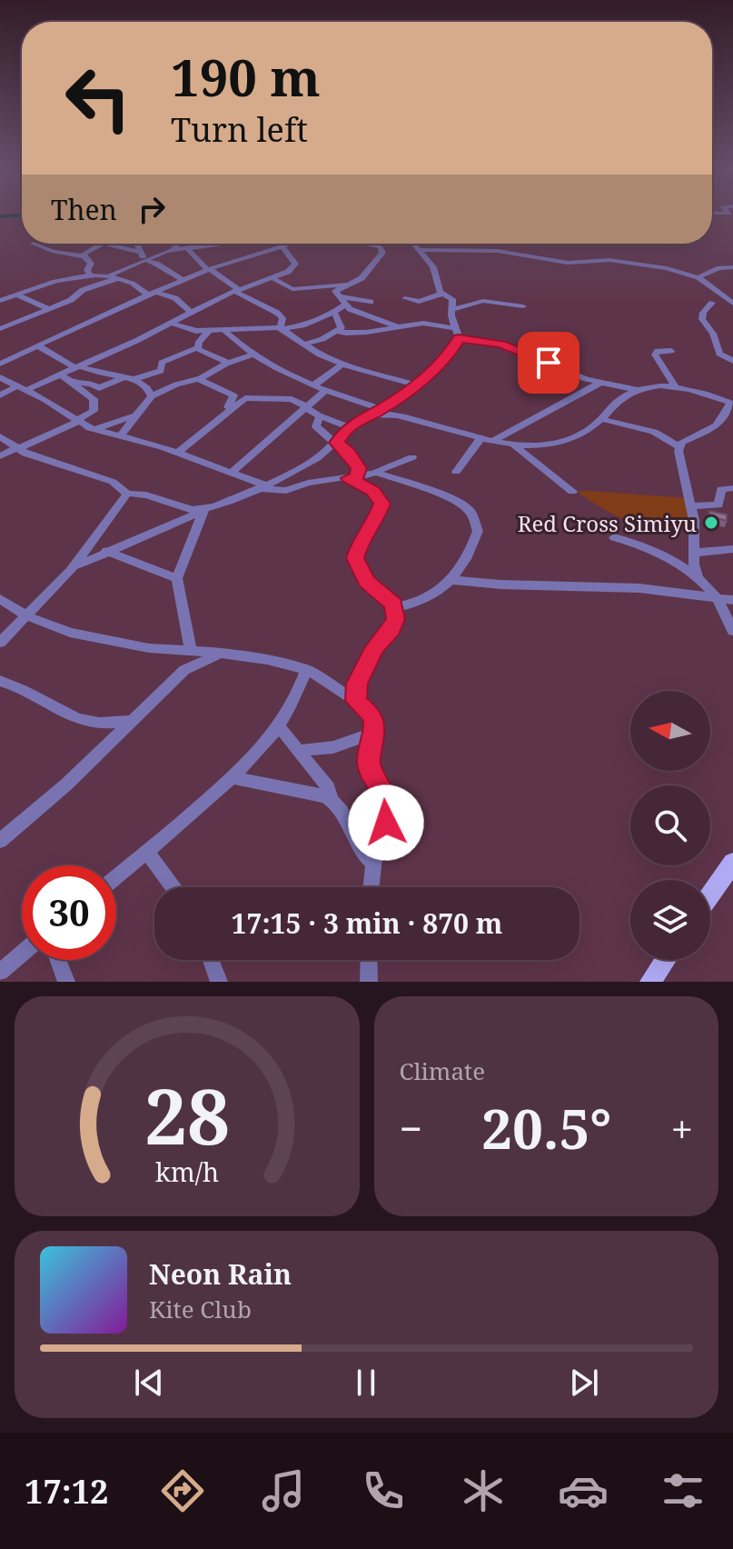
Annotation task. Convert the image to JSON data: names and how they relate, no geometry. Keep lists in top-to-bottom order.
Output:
{
  "places": ["Red Cross Simiyu"],
  "north": "left",
  "page": {
    "turn": ["190 m", "Turn left"],
    "then": "Then",
    "limit": "30",
    "trip": "17:15 · 3 min · 870 m",
    "tile": "Climate",
    "heat": ["−", "20.5°", "+"],
    "song": ["Neon Rain", "Kite Club"],
    "tabs": "17:12",
    "gauge": ["28", "km/h"]
  }
}
